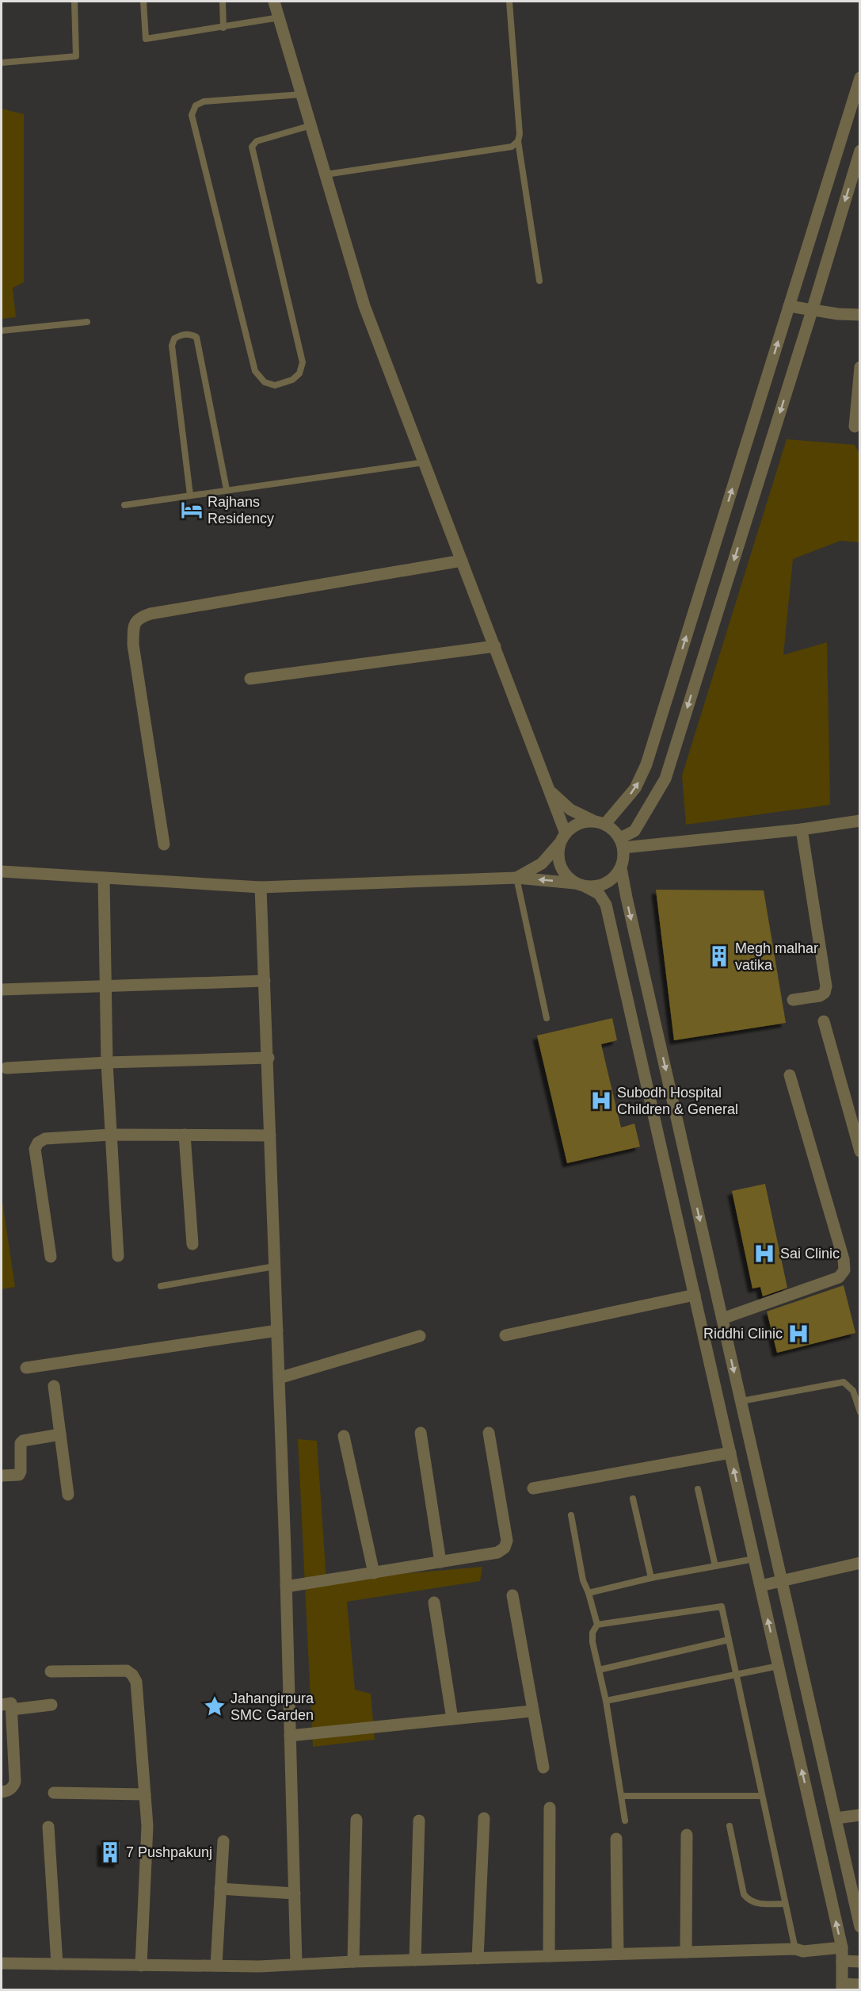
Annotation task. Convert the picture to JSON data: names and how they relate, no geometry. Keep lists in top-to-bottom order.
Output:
{
  "places": {
    "hotel": ["Rajhans Residency"],
    "building": ["Megh malhar vatika", "7 Pushpakunj"],
    "hospital": ["Subodh Hospital Children & General", "Sai Clinic", "Riddhi Clinic"],
    "place": ["Jahangirpura SMC Garden"]
  }
}
